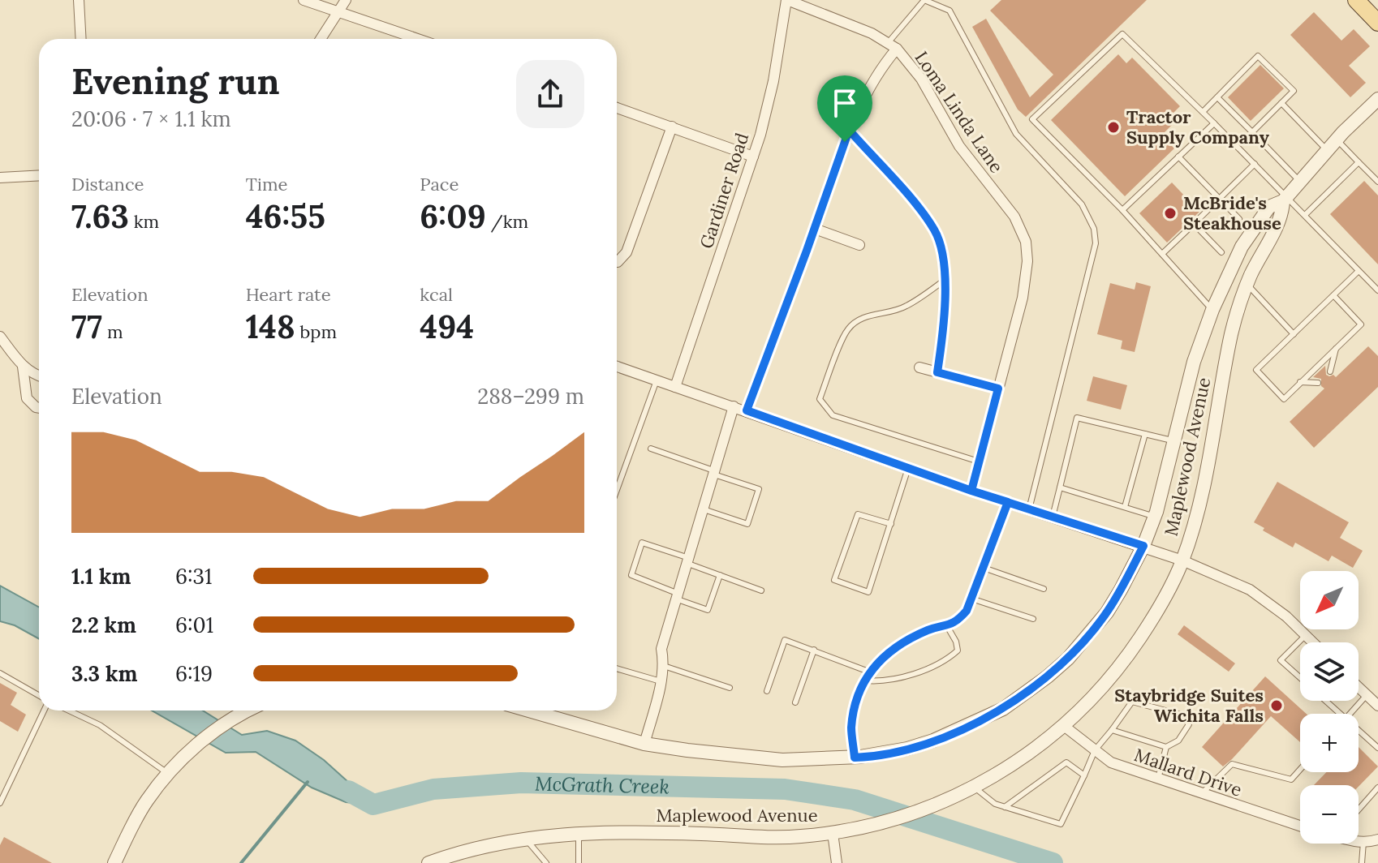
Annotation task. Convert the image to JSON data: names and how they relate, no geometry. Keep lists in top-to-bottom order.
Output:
{
  "streets": {
    "street": [
      "Loma Linda Lane",
      "Gardiner Road",
      "Maplewood Avenue",
      "Mallard Drive"
    ]
  },
  "crossings": [
    ["Loma Linda Lane", "Gardiner Road"],
    ["Maplewood Avenue", "Mallard Drive"]
  ],
  "water": ["McGrath Creek"],
  "places": ["Tractor Supply Company", "McBride's Steakhouse", "Staybridge Suites Wichita Falls"],
  "north": "bottom left",
  "page": {
    "heading": ["Evening run", "20:06 · 7 × 1.1 km"],
    "stats": [
      ["Distance", "7.63 km"],
      ["Time", "46:55"],
      ["Pace", "6:09 /km"],
      ["Elevation", "77 m"],
      ["Heart rate", "148 bpm"],
      ["kcal", "494"]
    ],
    "chart": ["Elevation", "288–299 m"],
    "list": [
      {
        "name": "1.1 km",
        "note": "6:31"
      },
      {
        "name": "2.2 km",
        "note": "6:01"
      },
      {
        "name": "3.3 km",
        "note": "6:19"
      }
    ],
    "map_buttons": ["+", "−"]
  }
}
